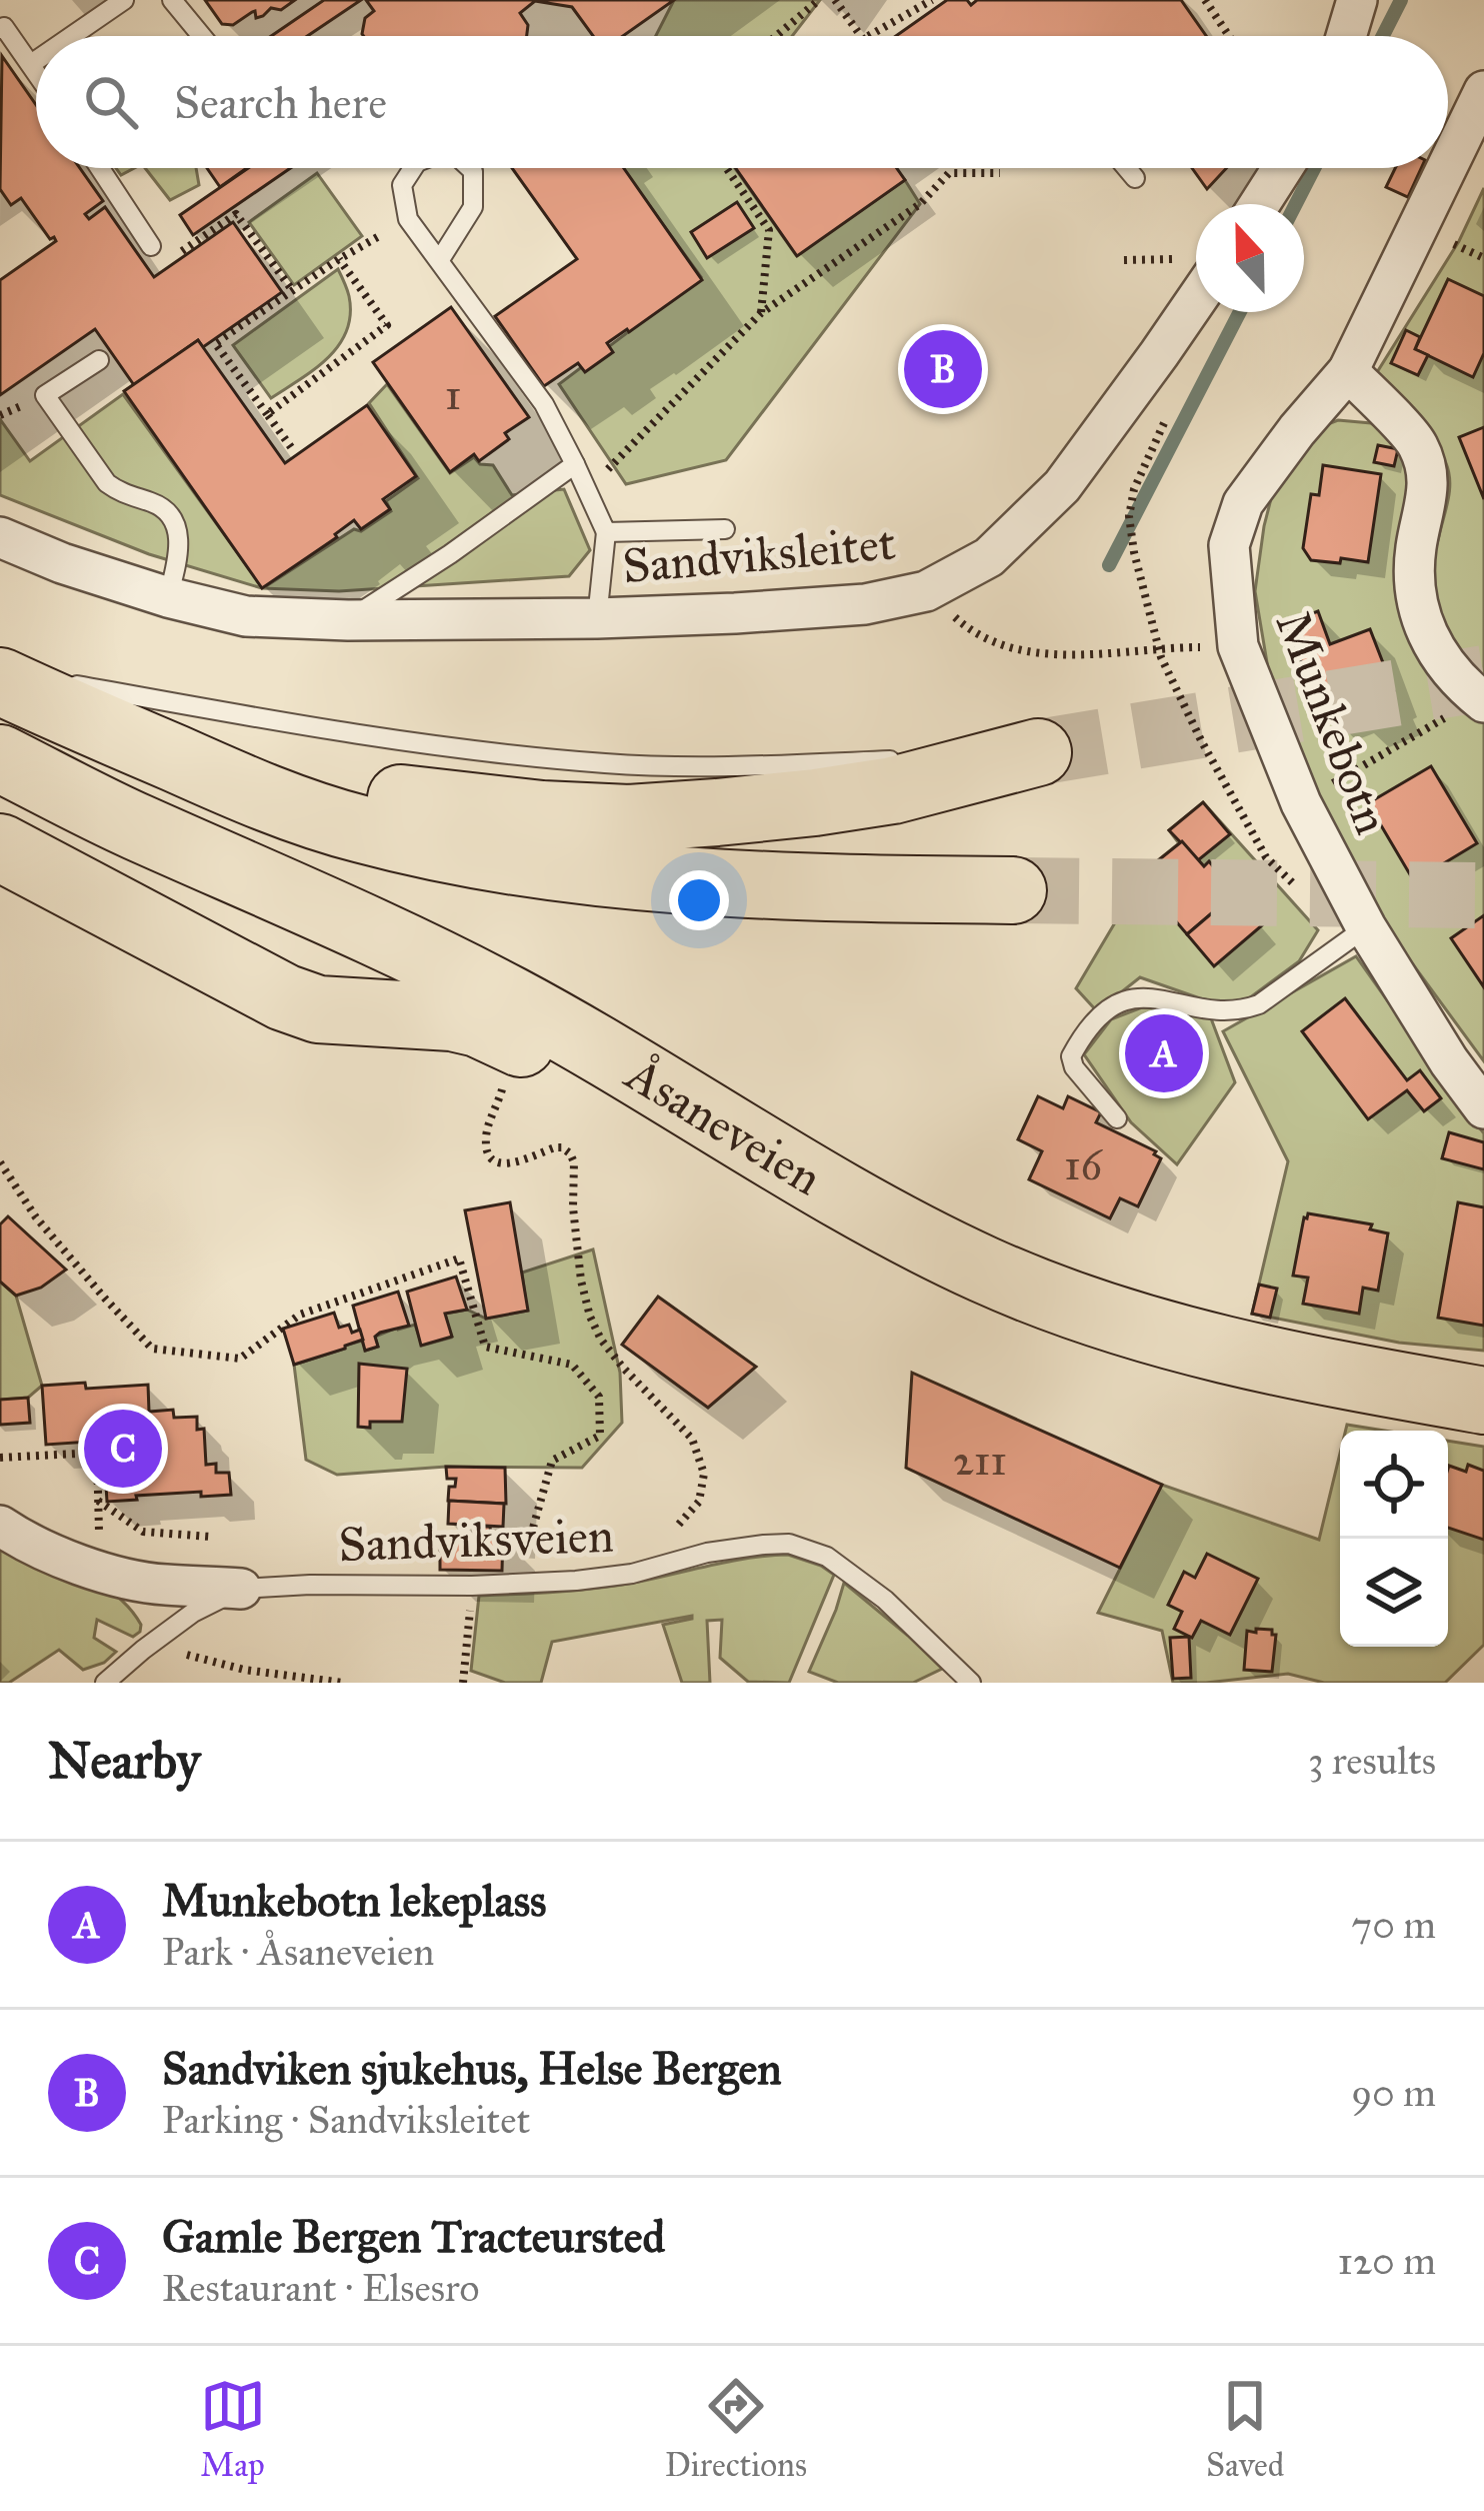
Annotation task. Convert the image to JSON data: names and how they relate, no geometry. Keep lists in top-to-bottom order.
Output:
{
  "streets": {
    "highway": ["Åsaneveien"],
    "street": ["Sandviksleitet", "Munkebotn"],
    "lane": ["Sandviksveien"]
  },
  "house_numbers": ["1", "16", "211"],
  "north": "top",
  "page": {
    "search": "Search here",
    "pins": ["B", "A", "C"],
    "heading": ["Nearby", "3 results"],
    "list": [
      {
        "mark": "A",
        "name": "Munkebotn lekeplass",
        "note": "Park · Åsaneveien",
        "value": "70 m"
      },
      {
        "mark": "B",
        "name": "Sandviken sjukehus, Helse Bergen",
        "note": "Parking · Sandviksleitet",
        "value": "90 m"
      },
      {
        "mark": "C",
        "name": "Gamle Bergen Tracteursted",
        "note": "Restaurant · Elsesro",
        "value": "120 m"
      }
    ],
    "nav": ["Map", "Directions", "Saved"]
  }
}
